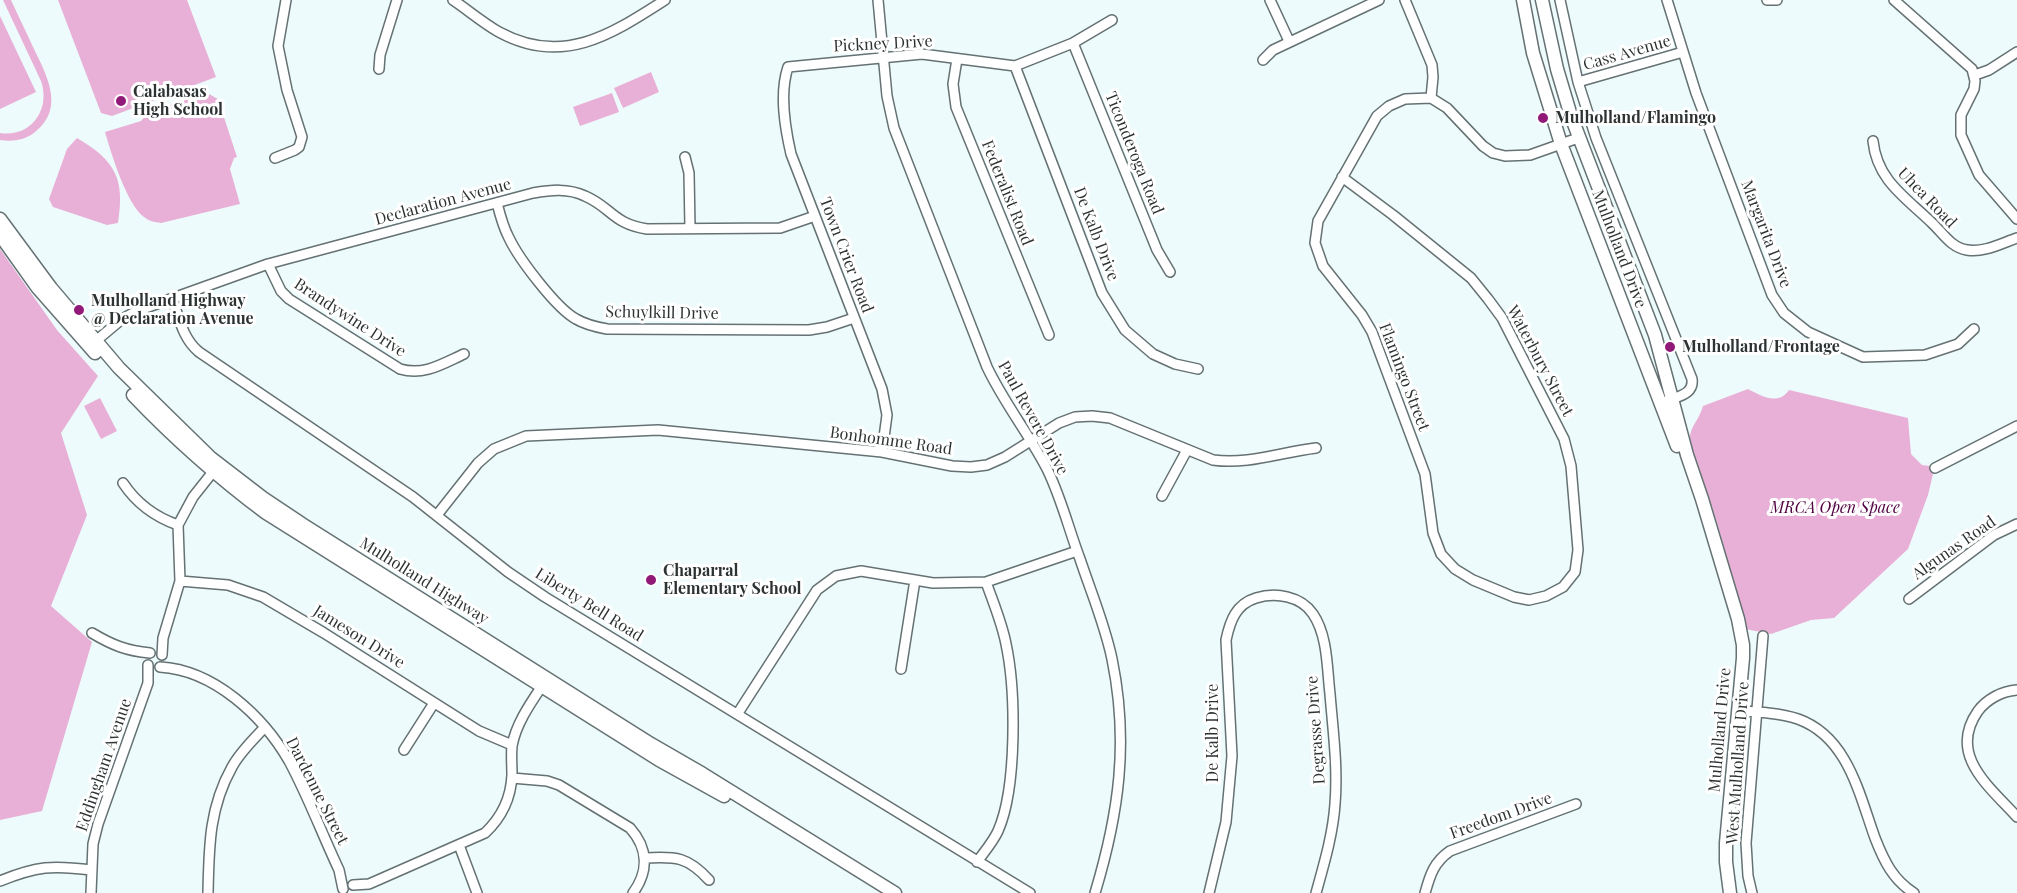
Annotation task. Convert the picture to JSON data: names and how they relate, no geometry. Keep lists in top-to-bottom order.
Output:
{
  "streets": {
    "main road": ["Mulholland Drive", "Mulholland Highway"],
    "street": [
      "Pickney Drive",
      "Cass Avenue",
      "Ticonderoga Road",
      "Federalist Road",
      "Uhea Road",
      "Declaration Avenue",
      "De Kalb Drive",
      "Margarita Drive",
      "Town Crier Road",
      "Schuylkill Drive",
      "Brandywine Drive",
      "Waterbury Street",
      "Flamingo Street",
      "Paul Revere Drive",
      "Bonhomme Road",
      "Algunas Road",
      "Liberty Bell Road",
      "Jameson Drive",
      "Degrasse Drive",
      "West Mulholland Drive",
      "Eddingham Avenue",
      "Dardenne Street",
      "Freedom Drive"
    ]
  },
  "crossings": [
    ["Pickney Drive", "Ticonderoga Road"],
    ["Pickney Drive", "Federalist Road"],
    ["Pickney Drive", "De Kalb Drive"],
    ["Pickney Drive", "Town Crier Road"],
    ["Pickney Drive", "Paul Revere Drive"],
    ["Cass Avenue", "Margarita Drive"],
    ["Declaration Avenue", "Town Crier Road"],
    ["Declaration Avenue", "Schuylkill Drive"],
    ["Declaration Avenue", "Brandywine Drive"],
    ["Declaration Avenue", "Mulholland Highway"],
    ["Declaration Avenue", "Liberty Bell Road"],
    ["De Kalb Drive", "Degrasse Drive"],
    ["Town Crier Road", "Schuylkill Drive"],
    ["Town Crier Road", "Bonhomme Road"],
    ["Waterbury Street", "Flamingo Street"],
    ["Paul Revere Drive", "Bonhomme Road"],
    ["Bonhomme Road", "Liberty Bell Road"],
    ["Eddingham Avenue", "Dardenne Street"]
  ],
  "parks": ["MRCA Open Space"],
  "places": [
    "Calabasas High School",
    "Mulholland/Flamingo",
    "Mulholland Highway @ Declaration Avenue",
    "Mulholland/Frontage",
    "Chaparral Elementary School"
  ]
}
